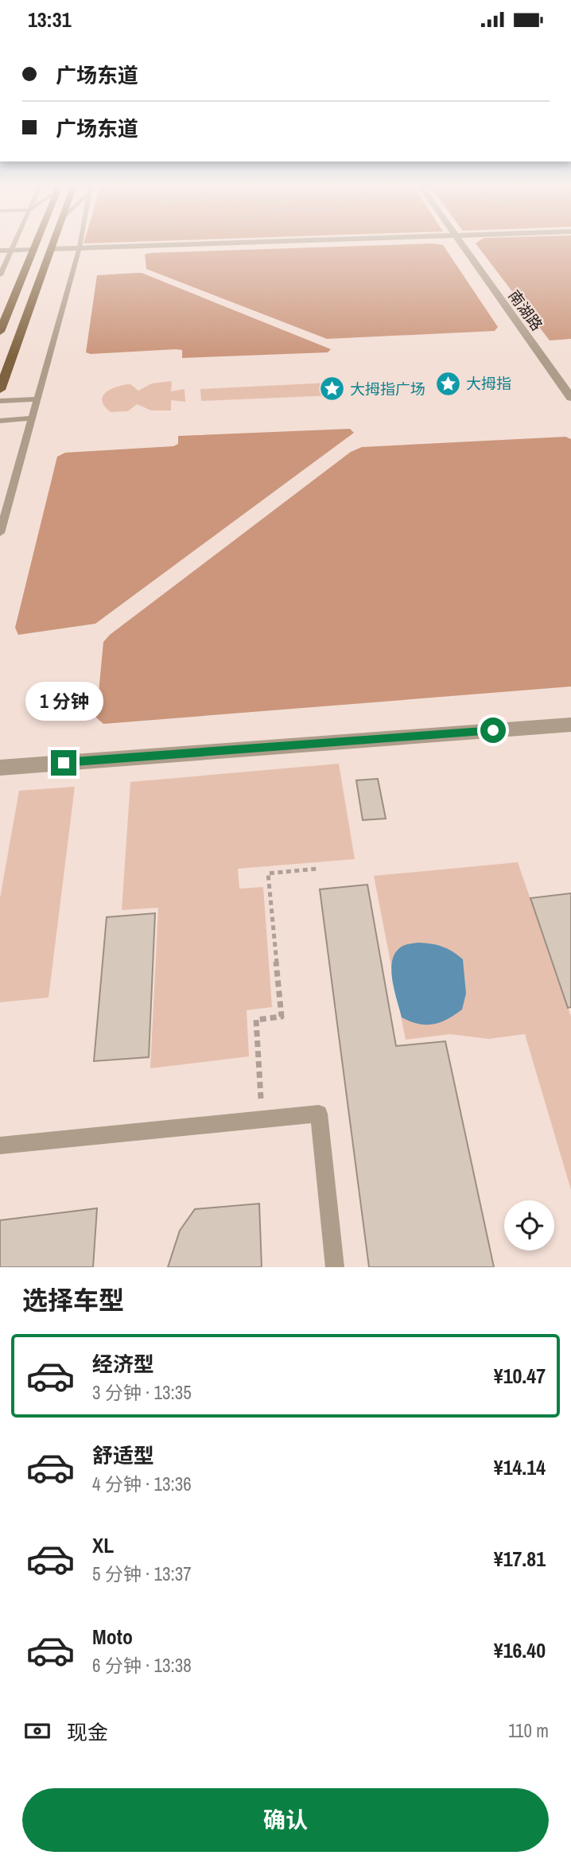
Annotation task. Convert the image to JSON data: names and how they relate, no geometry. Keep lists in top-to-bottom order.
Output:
{
  "streets": {
    "street": ["南湖路"]
  },
  "places": {
    "place": ["大拇指", "大拇指广场"]
  },
  "page": {
    "status": "13:31",
    "banner": ["广场东道", "广场东道"],
    "bubble": "1 分钟",
    "heading": "选择车型",
    "list": [
      {
        "name": "经济型",
        "note": "3 分钟 · 13:35",
        "value": "¥10.47"
      },
      {
        "name": "舒适型",
        "note": "4 分钟 · 13:36",
        "value": "¥14.14"
      },
      {
        "name": "XL",
        "note": "5 分钟 · 13:37",
        "value": "¥17.81"
      },
      {
        "name": "Moto",
        "note": "6 分钟 · 13:38",
        "value": "¥16.40"
      }
    ],
    "pay": ["现金", "110 m"],
    "buttons": "确认"
  }
}
